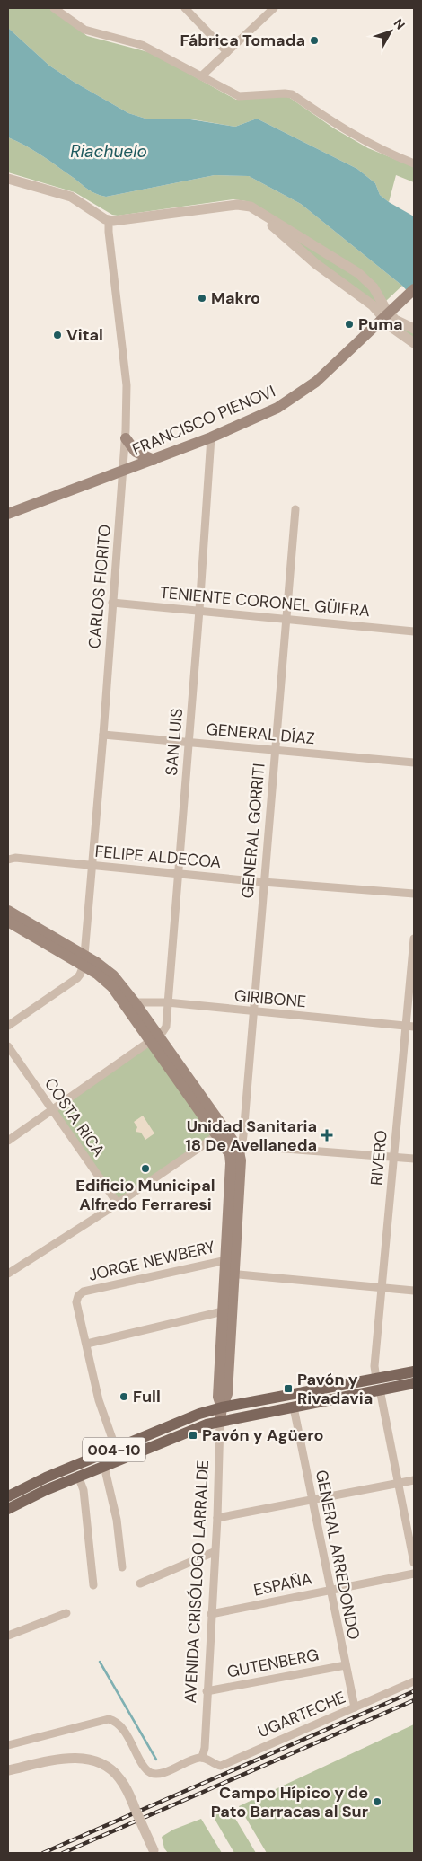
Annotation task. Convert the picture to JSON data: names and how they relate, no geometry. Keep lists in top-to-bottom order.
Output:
{
  "streets": {
    "main road": ["FRANCISCO PIENOVI", "004-10", "AVENIDA CRISÓLOGO LARRALDE"],
    "street": [
      "CARLOS FIORITO",
      "TENIENTE CORONEL GÜIFRA",
      "GENERAL DÍAZ",
      "SAN LUIS",
      "GENERAL GORRITI",
      "FELIPE ALDECOA",
      "GIRIBONE",
      "COSTA RICA",
      "RIVERO",
      "JORGE NEWBERY",
      "GENERAL ARREDONDO",
      "ESPAÑA",
      "GUTENBERG",
      "UGARTECHE"
    ]
  },
  "crossings": [
    ["FRANCISCO PIENOVI", "CARLOS FIORITO"],
    ["FRANCISCO PIENOVI", "SAN LUIS"],
    ["CARLOS FIORITO", "TENIENTE CORONEL GÜIFRA"],
    ["CARLOS FIORITO", "GENERAL DÍAZ"],
    ["CARLOS FIORITO", "FELIPE ALDECOA"],
    ["TENIENTE CORONEL GÜIFRA", "SAN LUIS"],
    ["TENIENTE CORONEL GÜIFRA", "GENERAL GORRITI"],
    ["GENERAL DÍAZ", "SAN LUIS"],
    ["GENERAL DÍAZ", "GENERAL GORRITI"],
    ["SAN LUIS", "FELIPE ALDECOA"],
    ["SAN LUIS", "GIRIBONE"],
    ["GENERAL GORRITI", "FELIPE ALDECOA"],
    ["GENERAL GORRITI", "GIRIBONE"],
    ["GIRIBONE", "RIVERO"],
    ["RIVERO", "004-10"],
    ["004-10", "GENERAL ARREDONDO"],
    ["004-10", "AVENIDA CRISÓLOGO LARRALDE"],
    ["GENERAL ARREDONDO", "ESPAÑA"],
    ["GENERAL ARREDONDO", "GUTENBERG"],
    ["GENERAL ARREDONDO", "UGARTECHE"],
    ["AVENIDA CRISÓLOGO LARRALDE", "ESPAÑA"],
    ["AVENIDA CRISÓLOGO LARRALDE", "GUTENBERG"],
    ["AVENIDA CRISÓLOGO LARRALDE", "UGARTECHE"]
  ],
  "water": ["Riachuelo"],
  "places": {
    "other": [
      "Fábrica Tomada",
      "Makro",
      "Puma",
      "Vital",
      "Edificio Municipal Alfredo Ferraresi",
      "Full",
      "Campo Hípico y de Pato Barracas al Sur"
    ],
    "health": ["Unidad Sanitaria 18 De Avellaneda"],
    "transit": ["Pavón y Rivadavia", "Pavón y Agüero"]
  },
  "north": "top right"
}
